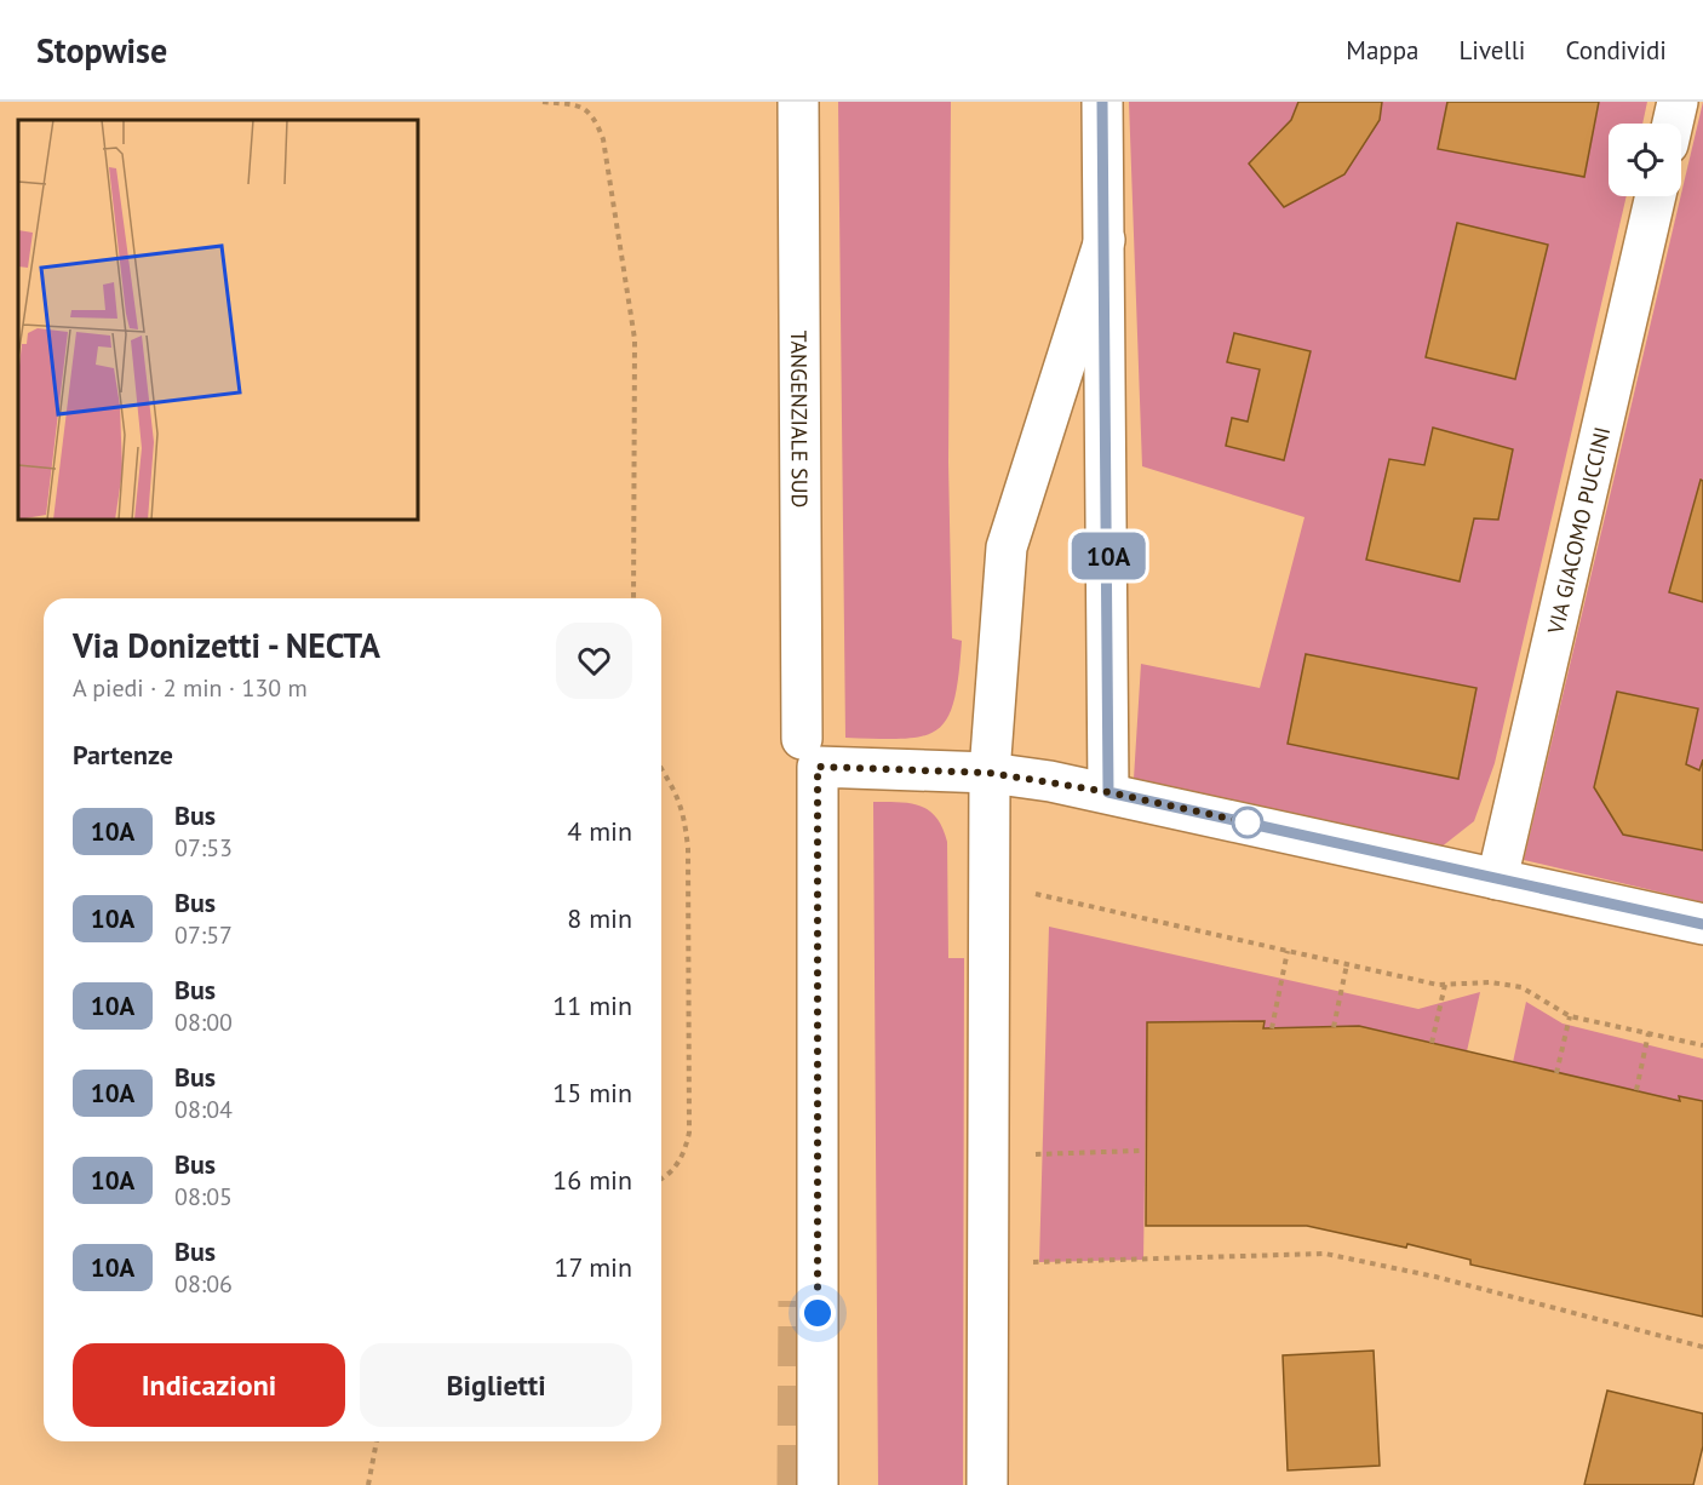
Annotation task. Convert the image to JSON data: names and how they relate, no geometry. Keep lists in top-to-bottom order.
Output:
{
  "streets": {
    "main road": ["TANGENZIALE SUD", "VIA GIACOMO PUCCINI"]
  },
  "lines": ["bus line 10A"],
  "page": {
    "header": "Stopwise",
    "nav": ["Mappa", "Livelli", "Condividi"],
    "on_map": "10A",
    "heading": [
      ["Via Donizetti - NECTA", "A piedi · 2 min · 130 m"],
      "Partenze"
    ],
    "list": [
      {
        "mark": "10A",
        "name": "Bus",
        "note": "07:53",
        "value": "4 min"
      },
      {
        "mark": "10A",
        "name": "Bus",
        "note": "07:57",
        "value": "8 min"
      },
      {
        "mark": "10A",
        "name": "Bus",
        "note": "08:00",
        "value": "11 min"
      },
      {
        "mark": "10A",
        "name": "Bus",
        "note": "08:04",
        "value": "15 min"
      },
      {
        "mark": "10A",
        "name": "Bus",
        "note": "08:05",
        "value": "16 min"
      },
      {
        "mark": "10A",
        "name": "Bus",
        "note": "08:06",
        "value": "17 min"
      }
    ],
    "buttons": ["Indicazioni", "Biglietti"]
  }
}
